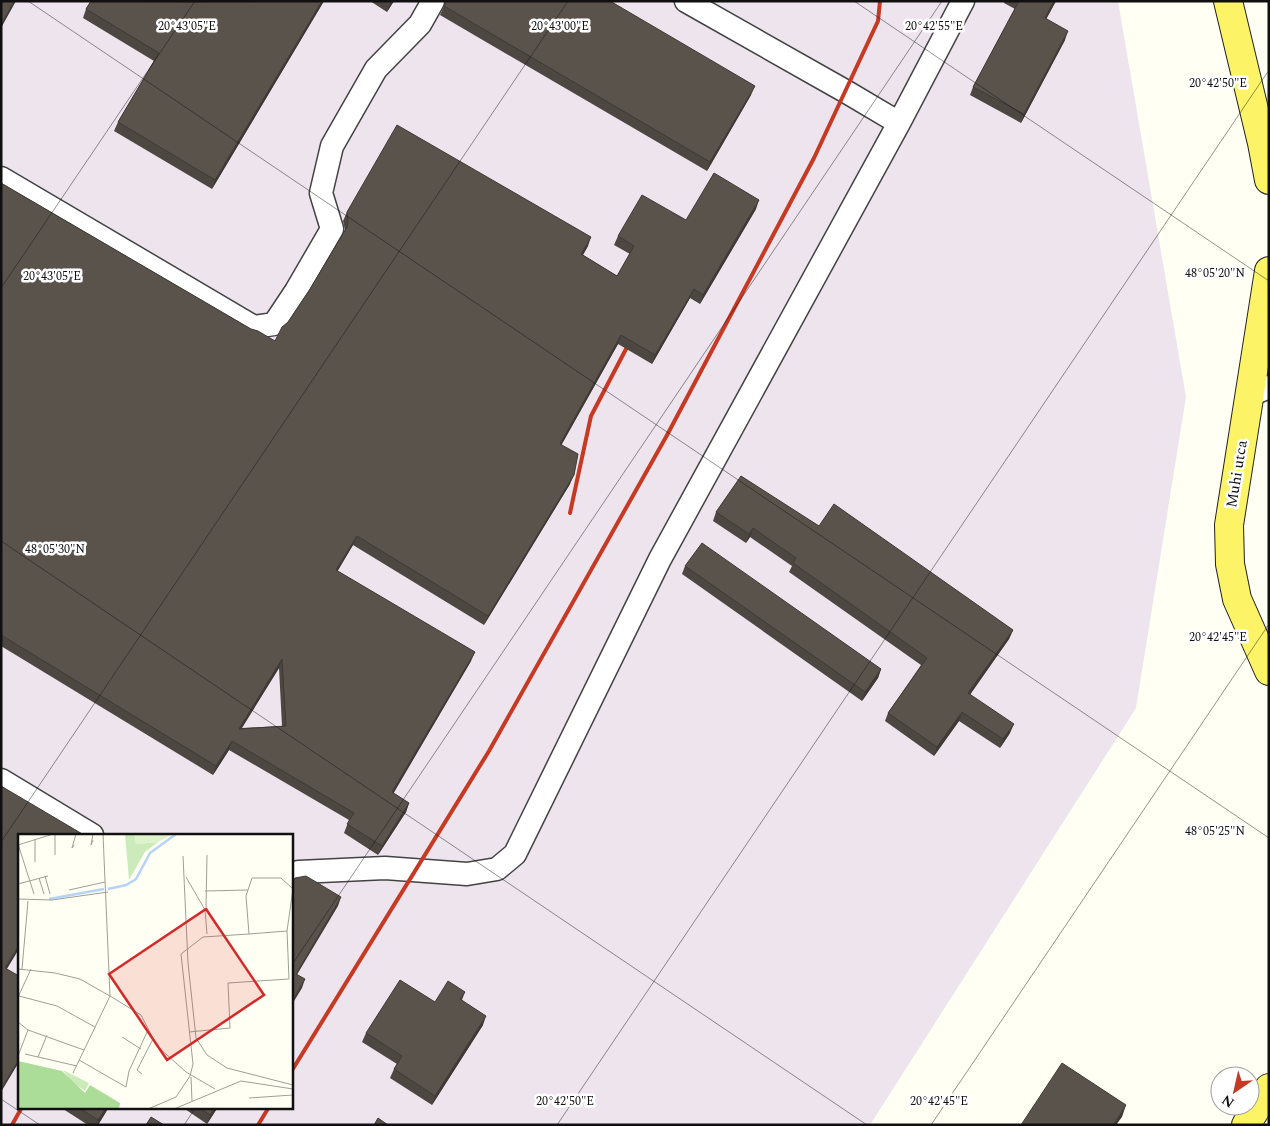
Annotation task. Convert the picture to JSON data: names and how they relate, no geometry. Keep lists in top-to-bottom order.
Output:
{
  "streets": {
    "main road": ["Muhi utca"]
  },
  "north": "bottom left",
  "coordinates": [
    "20°43'05\"E",
    "20°43'00\"E",
    "20°42'55\"E",
    "20°42'50\"E",
    "48°05'20\"N",
    "48°05'30\"N",
    "20°42'45\"E",
    "48°05'25\"N"
  ]
}
